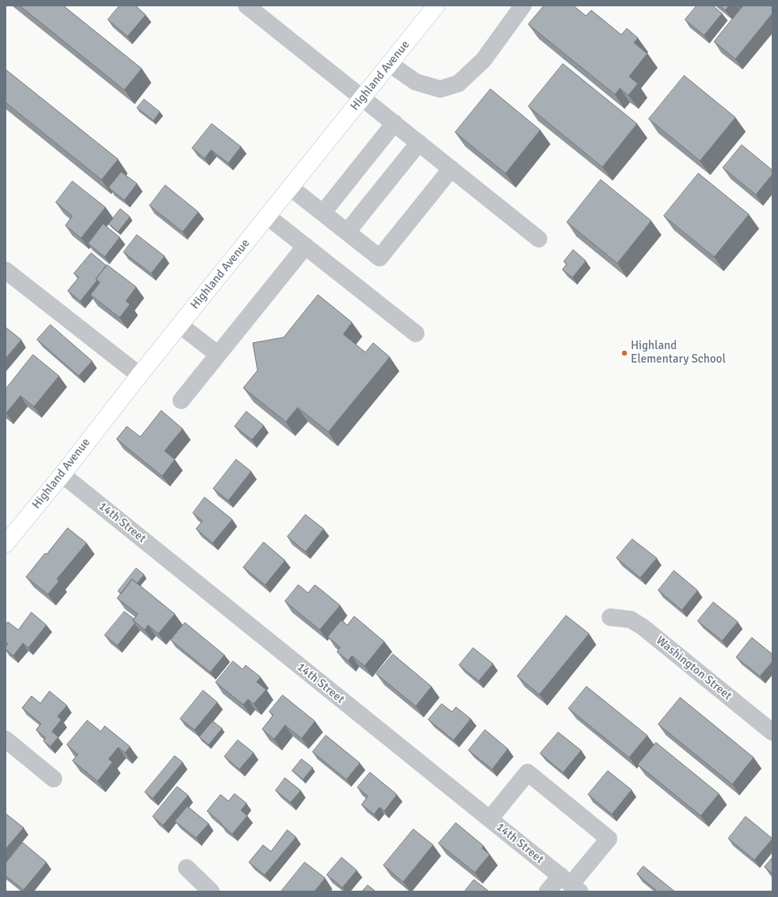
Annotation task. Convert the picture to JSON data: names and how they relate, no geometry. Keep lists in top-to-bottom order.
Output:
{
  "streets": {
    "main road": ["Highland Avenue"],
    "street": ["14th Street", "Washington Street"]
  },
  "crossings": [
    ["Highland Avenue", "14th Street"]
  ],
  "places": ["Highland Elementary School"]
}
